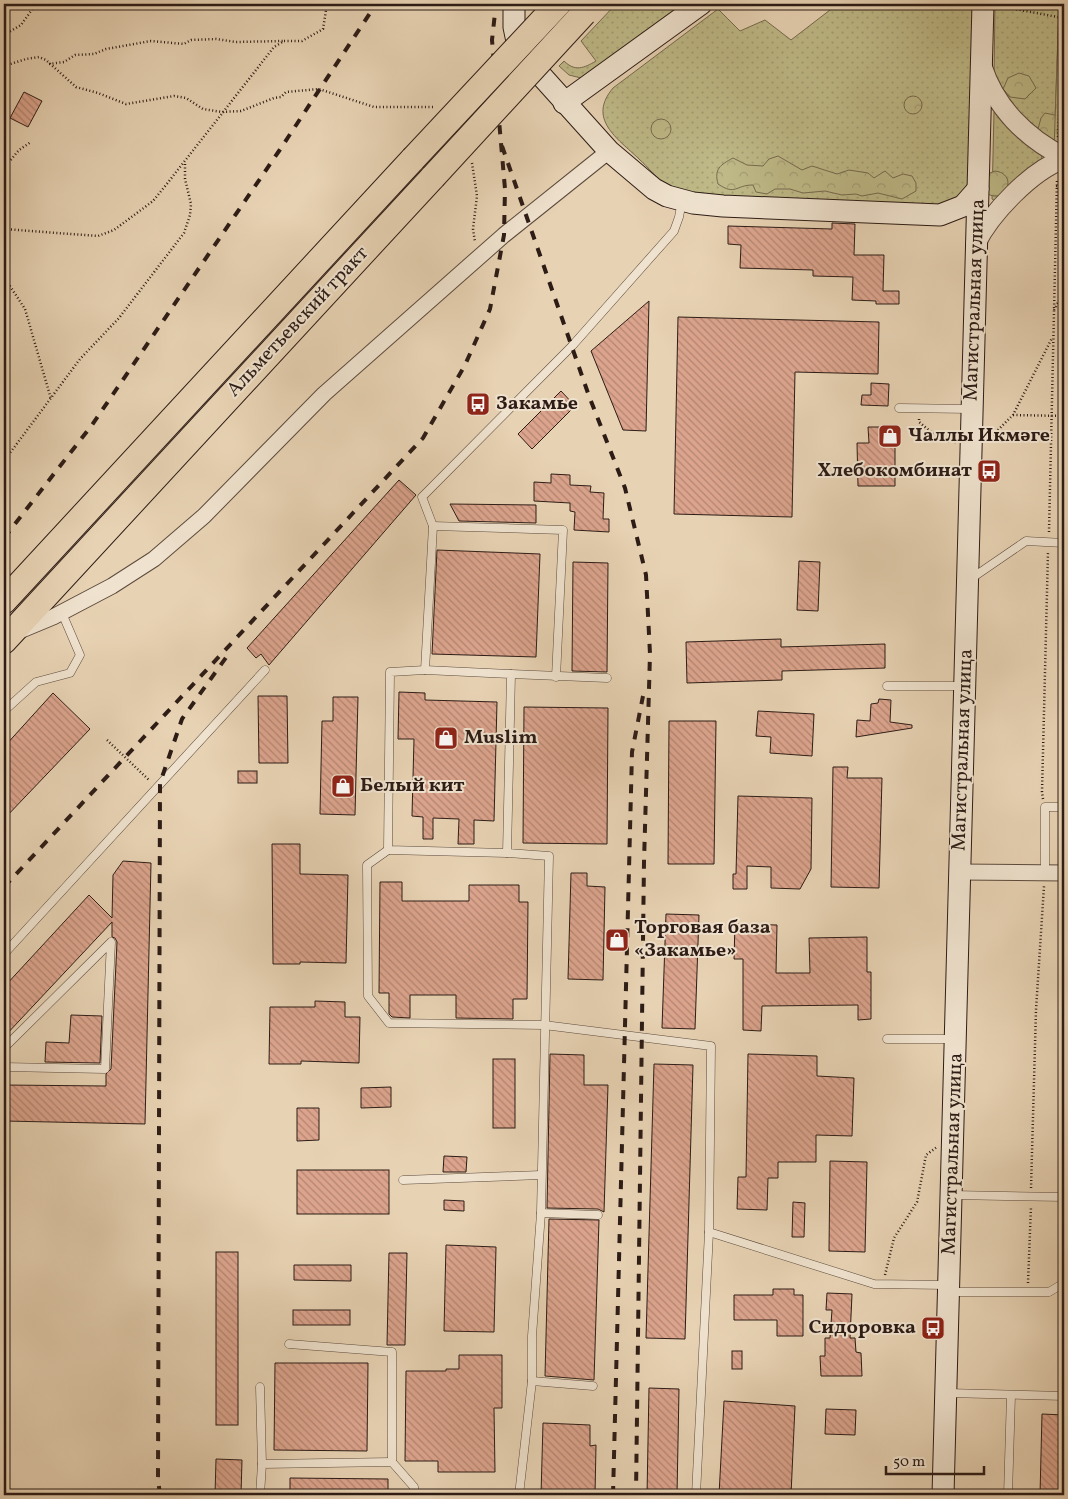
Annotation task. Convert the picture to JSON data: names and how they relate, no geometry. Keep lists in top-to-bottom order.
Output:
{
  "streets": {
    "main road": ["Магистральная улица", "Альметьевский тракт"]
  },
  "places": {
    "bus stop": ["Закамье", "Хлебокомбинат", "Сидоровка"],
    "shop": [
      "Чаллы Икмәге",
      "Muslim",
      "Белый кит",
      "Торговая база «Закамье»"
    ]
  },
  "scale_bar": "50 m"
}
